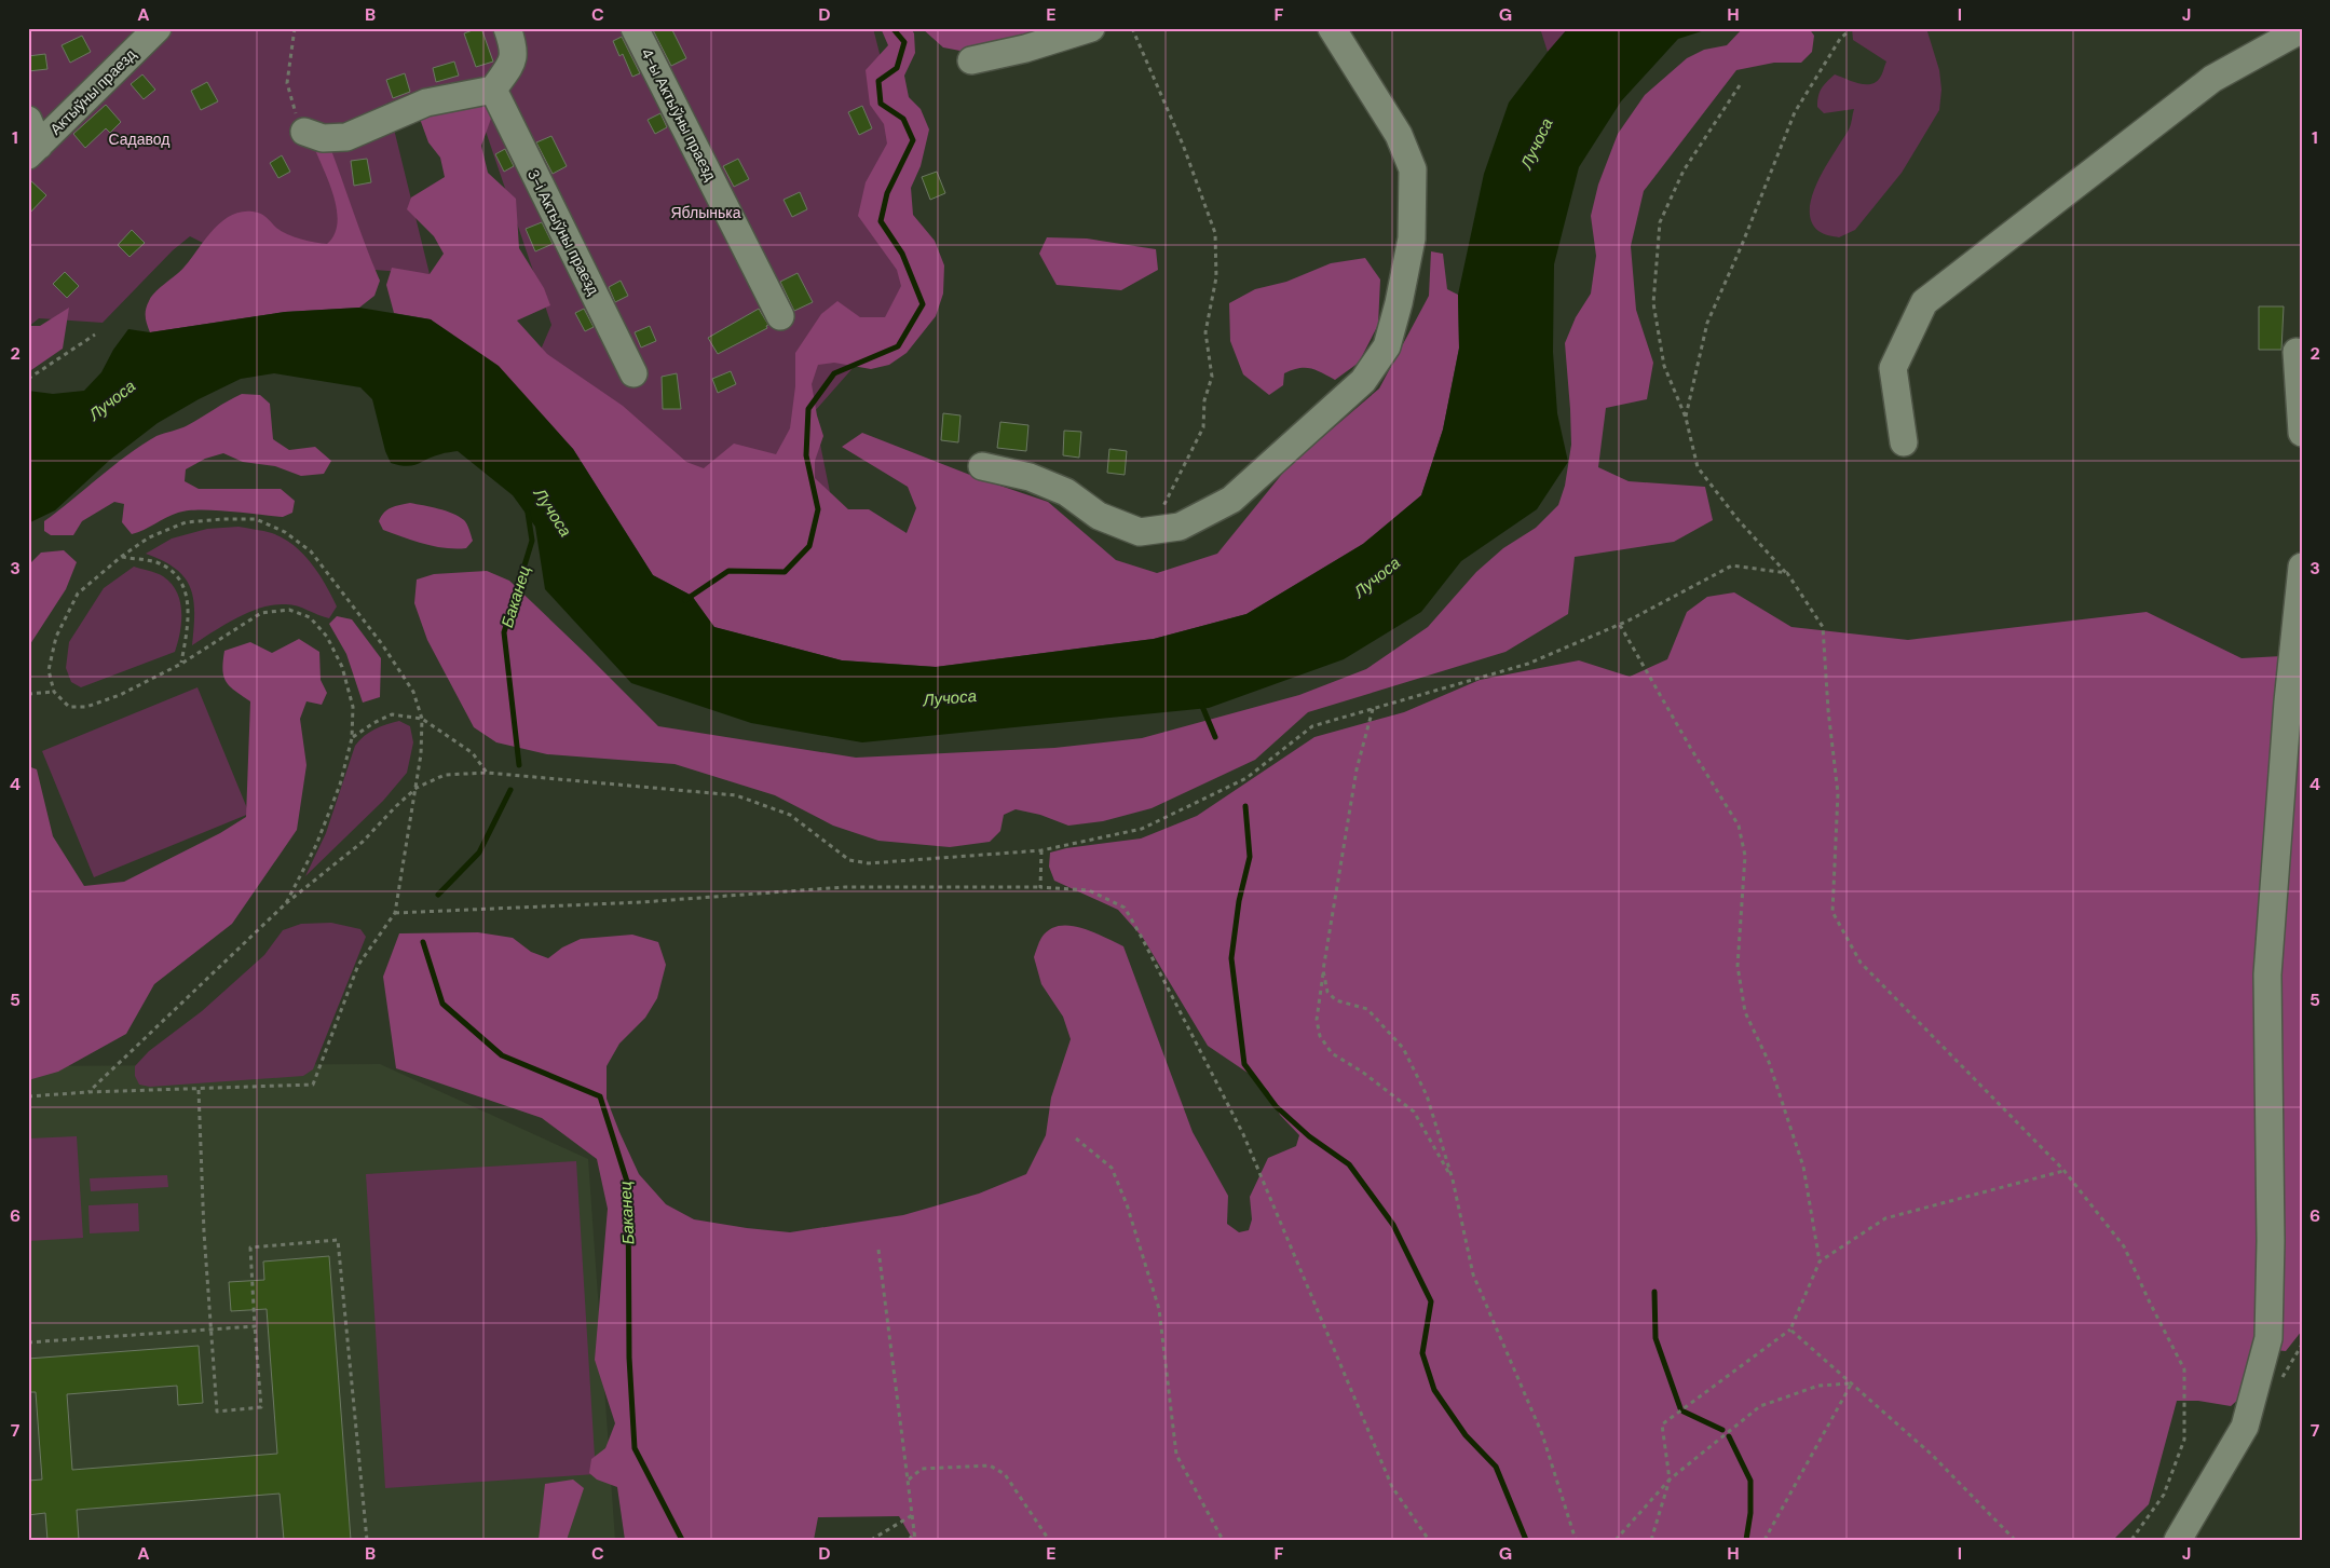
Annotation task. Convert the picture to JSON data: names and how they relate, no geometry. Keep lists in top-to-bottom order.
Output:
{
  "streets": {
    "street": ["Актыўны праезд", "4-ы Актыўны праезд", "3-і Актыўны праезд"]
  },
  "water": ["Лучоса", "Баканец"],
  "parks": ["Садавод", "Яблынька"],
  "grid": {
    "columns": [
      "A",
      "B",
      "C",
      "D",
      "E",
      "F",
      "G",
      "H",
      "I",
      "J"
    ],
    "rows": [
      "1",
      "2",
      "3",
      "4",
      "5",
      "6",
      "7"
    ]
  }
}
